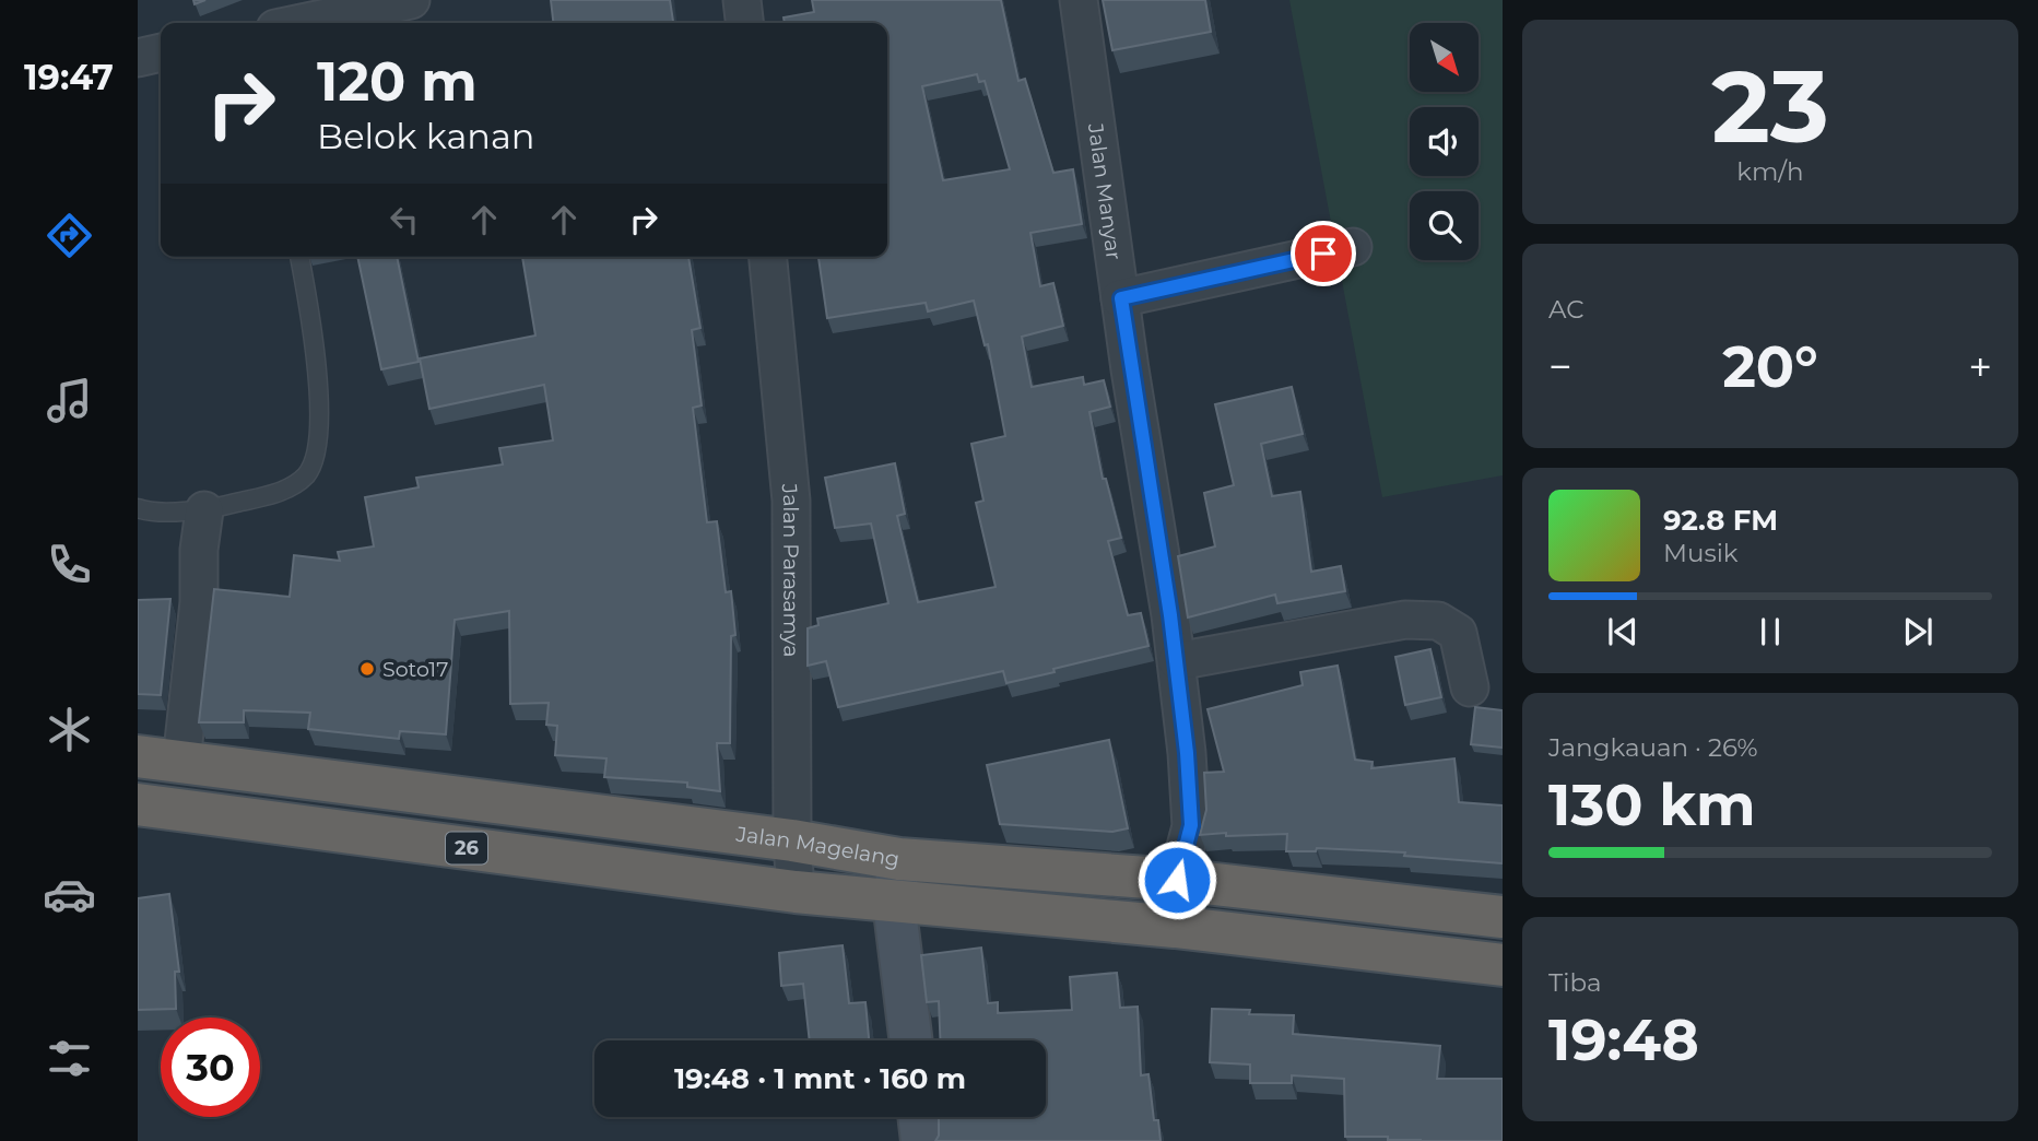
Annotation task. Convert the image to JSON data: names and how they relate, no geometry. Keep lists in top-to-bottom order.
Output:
{
  "streets": {
    "highway": ["Jalan Magelang", "26"],
    "street": ["Jalan Manyar", "Jalan Parasamya"]
  },
  "crossings": [
    ["Jalan Manyar", "Jalan Magelang"],
    ["Jalan Parasamya", "Jalan Magelang"],
    ["Jalan Parasamya", "26"]
  ],
  "places": ["Soto17"],
  "north": "bottom right",
  "page": {
    "tabs": "19:47",
    "tile": [
      ["23", "km/h"],
      "AC",
      ["Jangkauan · 26%", "130 km"],
      ["Tiba", "19:48"]
    ],
    "turn": ["120 m", "Belok kanan"],
    "heat": ["−", "20°", "+"],
    "song": ["92.8 FM", "Musik"],
    "limit": "30",
    "trip": "19:48 · 1 mnt · 160 m"
  }
}
